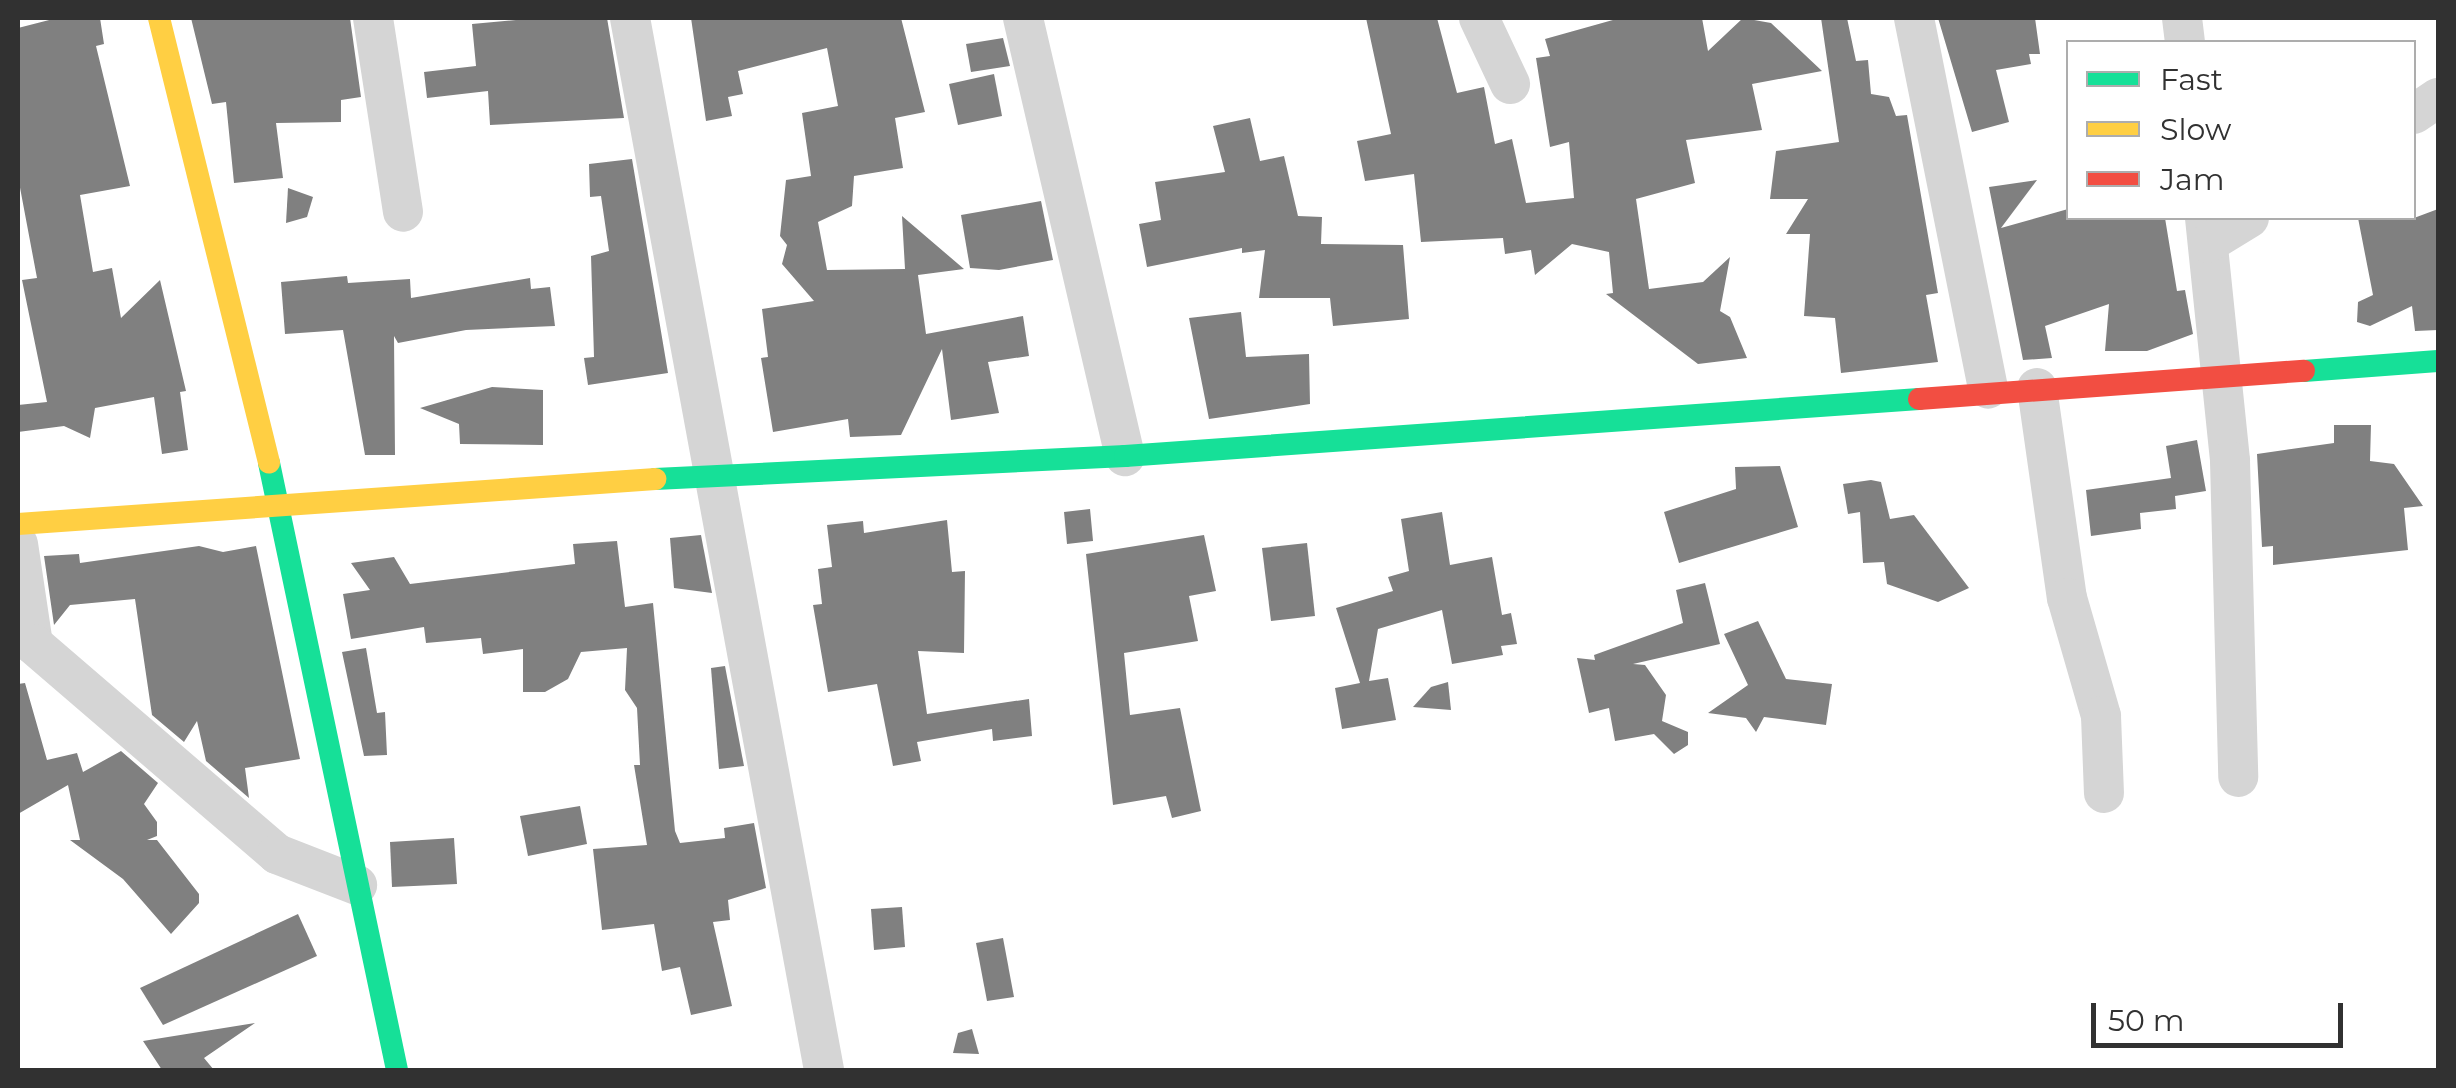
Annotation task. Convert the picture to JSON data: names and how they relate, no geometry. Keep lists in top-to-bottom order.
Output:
{
  "legend": ["Fast", "Slow", "Jam"],
  "scale_bar": "50 m"
}
